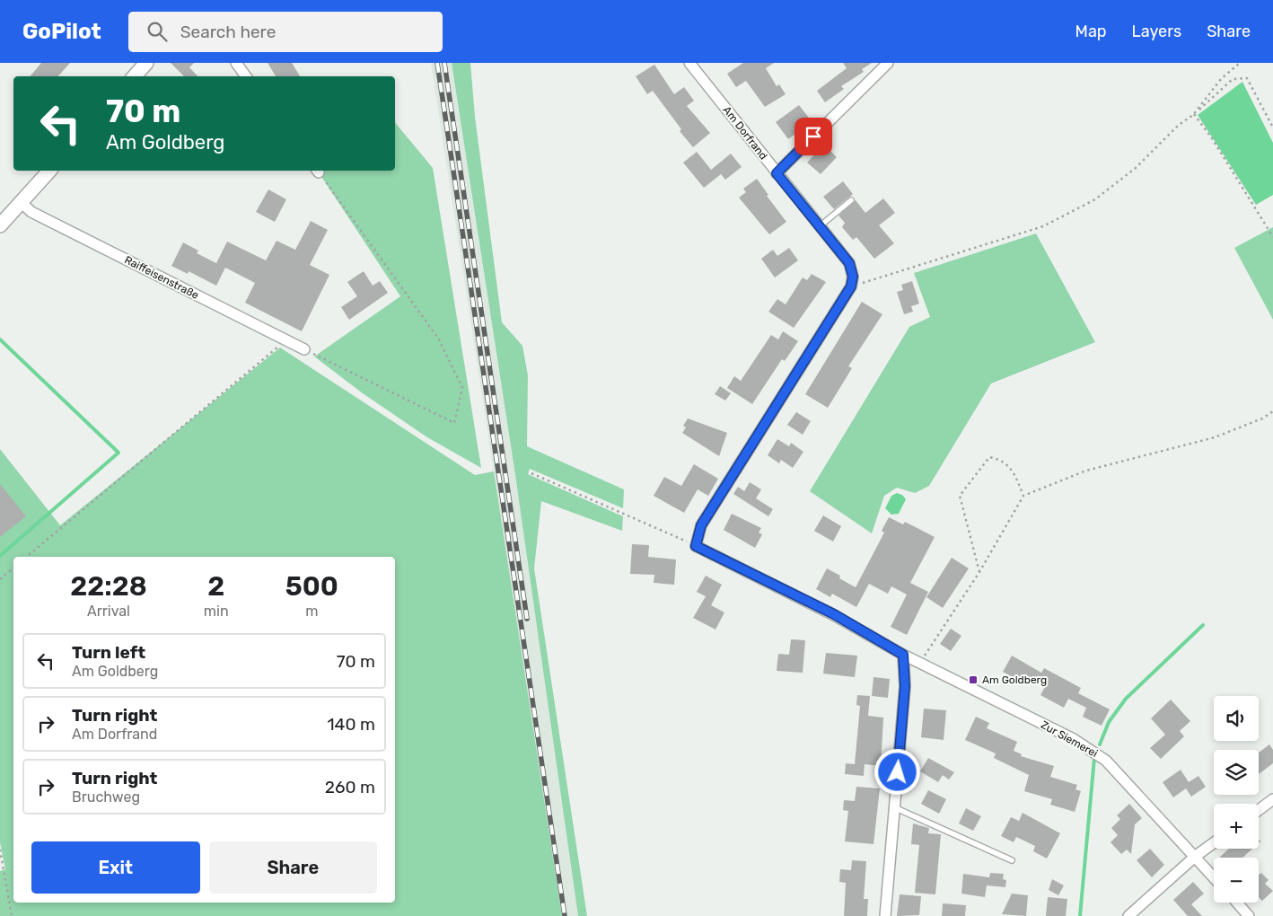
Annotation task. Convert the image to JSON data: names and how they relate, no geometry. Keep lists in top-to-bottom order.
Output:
{
  "streets": {
    "street": ["Am Dorfrand", "Raiffeisenstraße", "Zur Siemerei"]
  },
  "places": {
    "transit": ["Am Goldberg"]
  },
  "page": {
    "header": "GoPilot",
    "search": "Search here",
    "nav": ["Map", "Layers", "Share"],
    "turn": ["70 m", "Am Goldberg"],
    "eta": [
      "22:28",
      "Arrival",
      "2",
      "min",
      "500",
      "m"
    ],
    "list": [
      {
        "name": "Turn left",
        "note": "Am Goldberg",
        "value": "70 m"
      },
      {
        "name": "Turn right",
        "note": "Am Dorfrand",
        "value": "140 m"
      },
      {
        "name": "Turn right",
        "note": "Bruchweg",
        "value": "260 m"
      }
    ],
    "map_buttons": ["+", "−"],
    "buttons": ["Exit", "Share"]
  }
}
